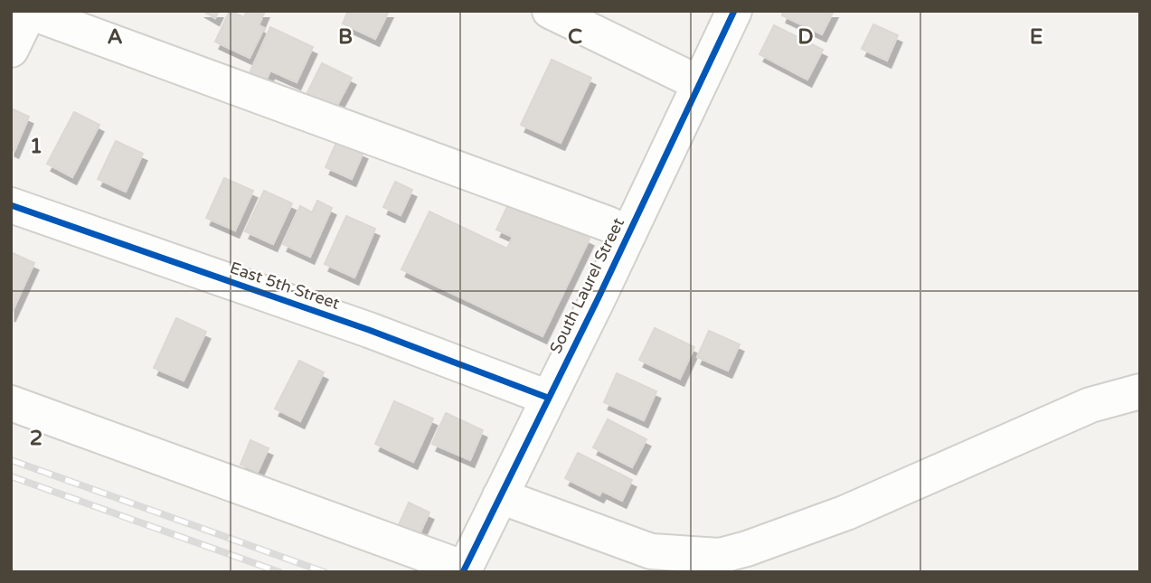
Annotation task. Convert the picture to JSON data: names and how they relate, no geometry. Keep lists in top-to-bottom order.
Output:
{
  "streets": {
    "street": ["East 5th Street", "South Laurel Street"]
  },
  "crossings": [
    ["East 5th Street", "South Laurel Street"]
  ],
  "grid": {
    "columns": [
      "A",
      "B",
      "C",
      "D",
      "E"
    ],
    "rows": ["1", "2"]
  }
}
